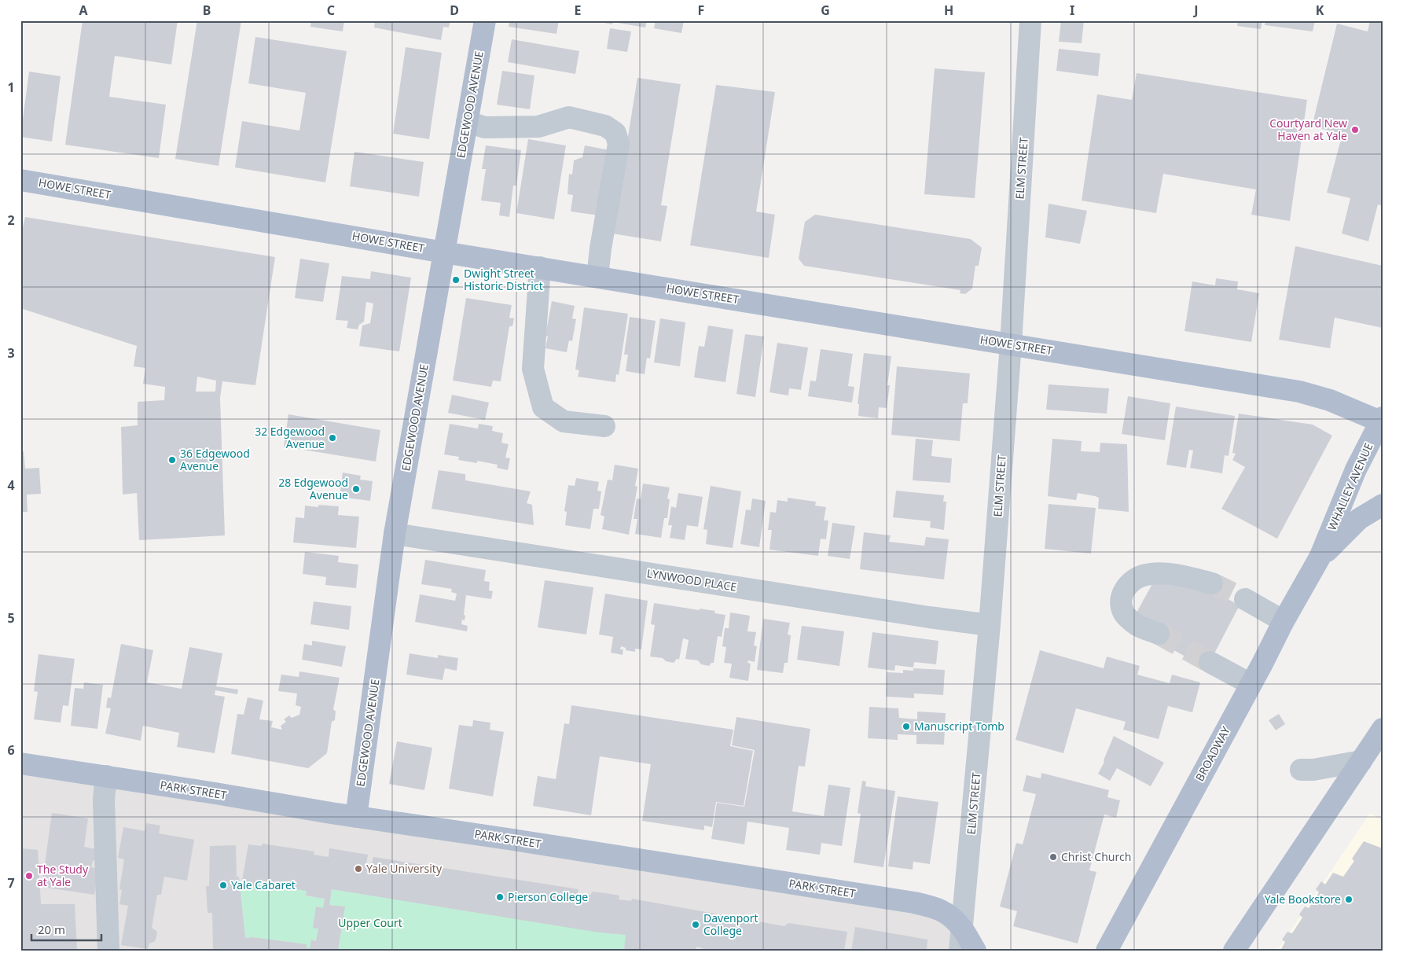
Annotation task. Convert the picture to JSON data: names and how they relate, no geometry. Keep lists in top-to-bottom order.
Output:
{
  "streets": {
    "main road": [
      "EDGEWOOD AVENUE",
      "HOWE STREET",
      "WHALLEY AVENUE",
      "BROADWAY",
      "PARK STREET"
    ],
    "street": ["ELM STREET", "LYNWOOD PLACE"]
  },
  "crossings": [
    ["EDGEWOOD AVENUE", "HOWE STREET"],
    ["EDGEWOOD AVENUE", "LYNWOOD PLACE"],
    ["EDGEWOOD AVENUE", "PARK STREET"],
    ["ELM STREET", "HOWE STREET"],
    ["ELM STREET", "LYNWOOD PLACE"],
    ["ELM STREET", "PARK STREET"],
    ["HOWE STREET", "WHALLEY AVENUE"],
    ["WHALLEY AVENUE", "BROADWAY"]
  ],
  "parks": ["Upper Court"],
  "places": [
    "Courtyard New Haven at Yale",
    "Dwight Street Historic District",
    "32 Edgewood Avenue",
    "36 Edgewood Avenue",
    "28 Edgewood Avenue",
    "Manuscript Tomb",
    "Christ Church",
    "Yale University",
    "The Study at Yale",
    "Yale Cabaret",
    "Pierson College",
    "Yale Bookstore",
    "Davenport College"
  ],
  "scale_bar": "20 m",
  "grid": {
    "columns": [
      "A",
      "B",
      "C",
      "D",
      "E",
      "F",
      "G",
      "H",
      "I",
      "J",
      "K"
    ],
    "rows": [
      "1",
      "2",
      "3",
      "4",
      "5",
      "6",
      "7"
    ]
  }
}
